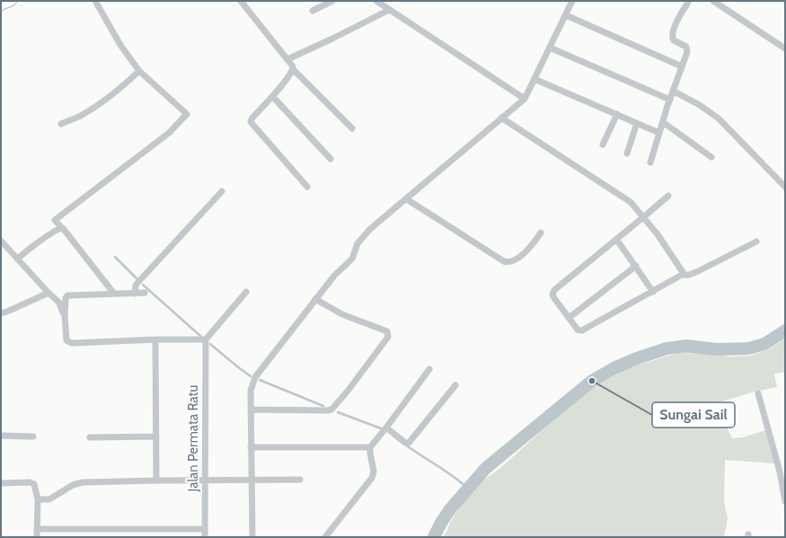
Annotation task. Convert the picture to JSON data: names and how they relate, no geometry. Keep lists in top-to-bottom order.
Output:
{
  "streets": {
    "street": ["Jalan Permata Ratu"]
  },
  "places": ["Sungai Sail"]
}
